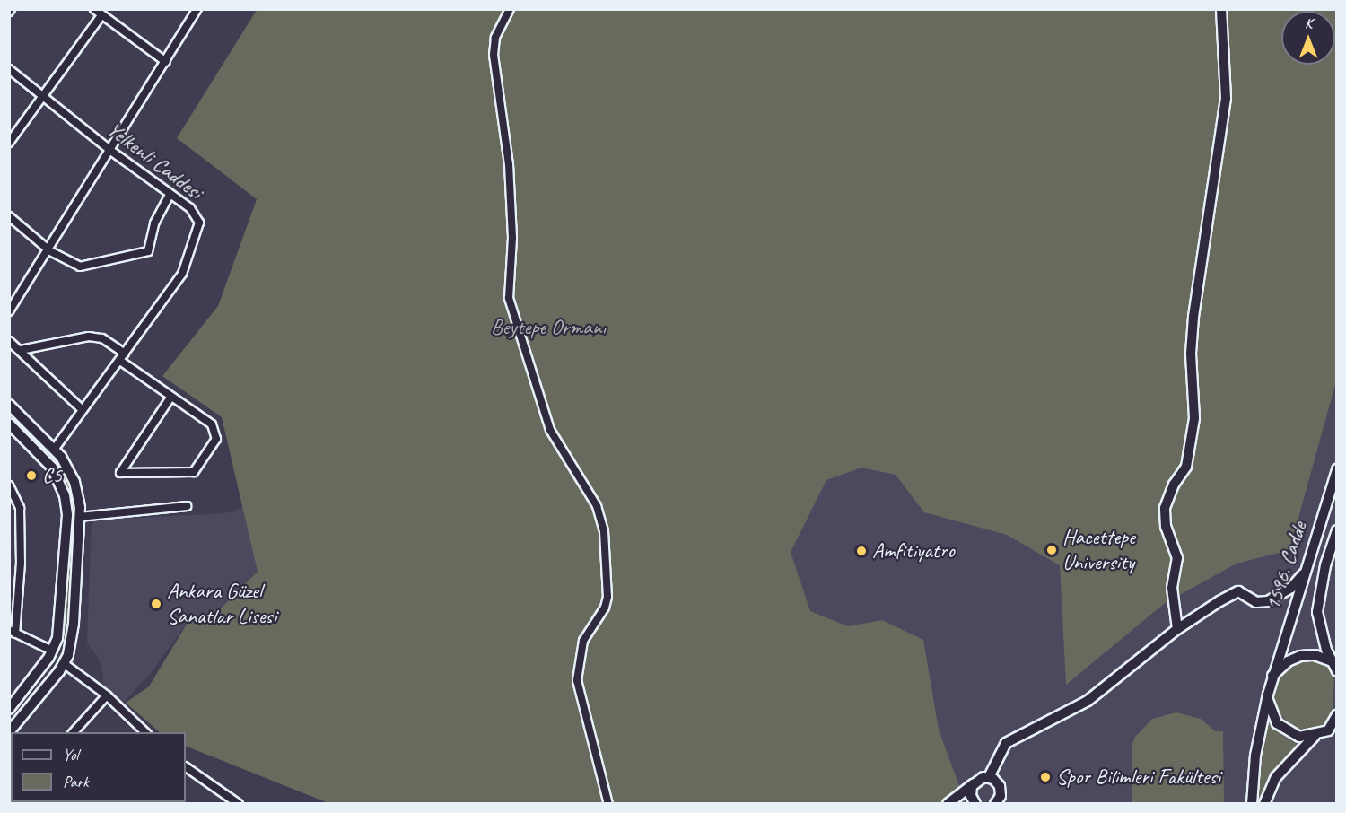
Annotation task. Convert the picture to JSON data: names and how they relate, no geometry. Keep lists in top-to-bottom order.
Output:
{
  "streets": {
    "street": ["Yelkenli Caddesi", "1596. Cadde"]
  },
  "parks": ["Beytepe Ormanı"],
  "places": [
    "C5",
    "Hacettepe University",
    "Amfitiyatro",
    "Ankara Güzel Sanatlar Lisesi",
    "Spor Bilimleri Fakültesi"
  ],
  "legend": ["Yol", "Park"],
  "north": "top"
}
